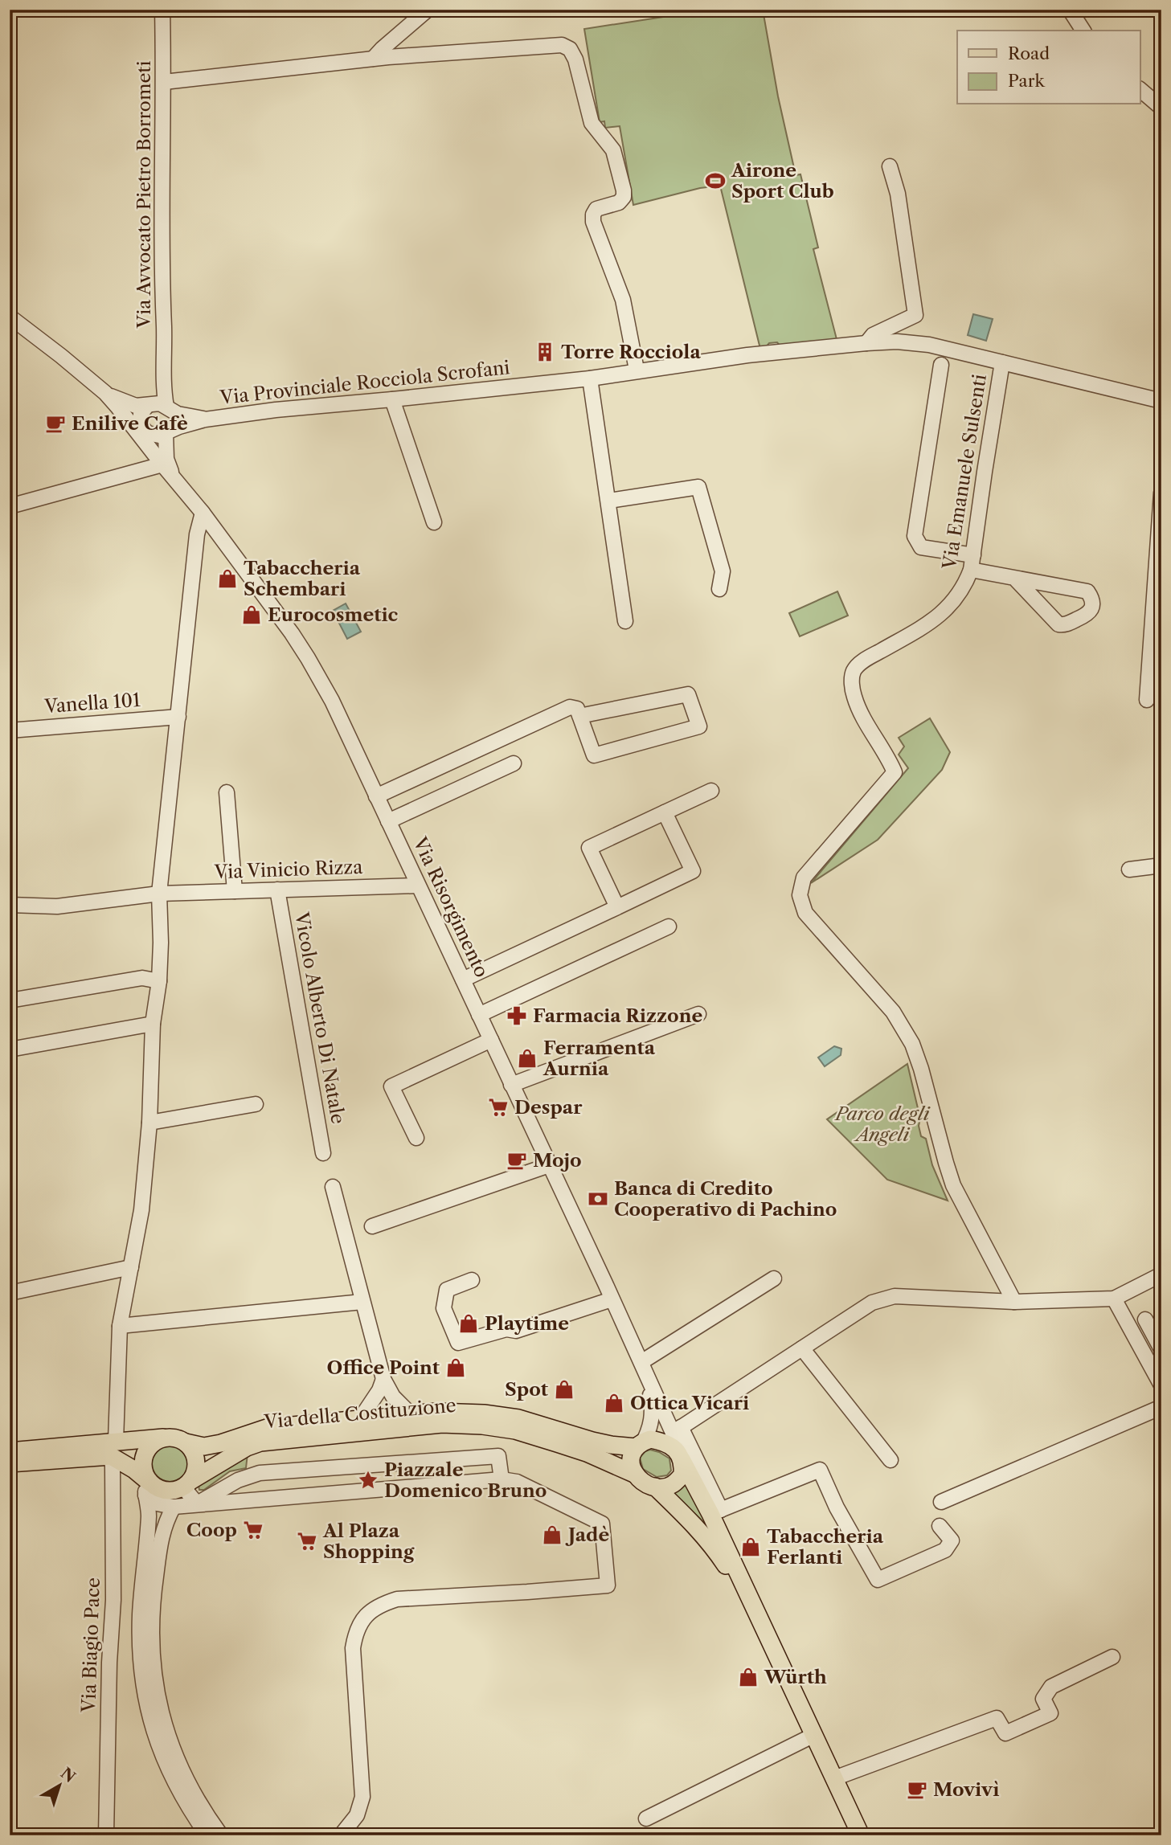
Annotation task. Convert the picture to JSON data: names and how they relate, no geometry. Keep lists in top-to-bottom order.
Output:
{
  "streets": {
    "main road": ["Via della Costituzione"],
    "street": [
      "Via Avvocato Pietro Borrometi",
      "Via Provinciale Rocciola Scrofani",
      "Via Emanuele Sulsenti",
      "Vanella 101",
      "Via Vinicio Rizza",
      "Via Risorgimento",
      "Vicolo Alberto Di Natale",
      "Via Biagio Pace"
    ]
  },
  "crossings": [
    ["Via Avvocato Pietro Borrometi", "Via Risorgimento"],
    ["Via Provinciale Rocciola Scrofani", "Via Emanuele Sulsenti"],
    ["Vanella 101", "Via Biagio Pace"],
    ["Via Vinicio Rizza", "Via Risorgimento"],
    ["Via Vinicio Rizza", "Vicolo Alberto Di Natale"],
    ["Via Vinicio Rizza", "Via Biagio Pace"],
    ["Via Risorgimento", "Via Biagio Pace"]
  ],
  "parks": ["Parco degli Angeli"],
  "places": {
    "sports": ["Airone Sport Club"],
    "building": ["Torre Rocciola"],
    "cafe": ["Enilive Cafè", "Mojo", "Movivì"],
    "shop": [
      "Tabaccheria Schembari",
      "Eurocosmetic",
      "Ferramenta Aurnia",
      "Playtime",
      "Office Point",
      "Spot",
      "Ottica Vicari",
      "Jadè",
      "Tabaccheria Ferlanti",
      "Würth"
    ],
    "pharmacy": ["Farmacia Rizzone"],
    "supermarket": ["Despar", "Coop", "Al Plaza Shopping"],
    "bank": ["Banca di Credito Cooperativo di Pachino"],
    "place": ["Piazzale Domenico Bruno"]
  },
  "legend": ["Road", "Park"],
  "north": "top right"
}
